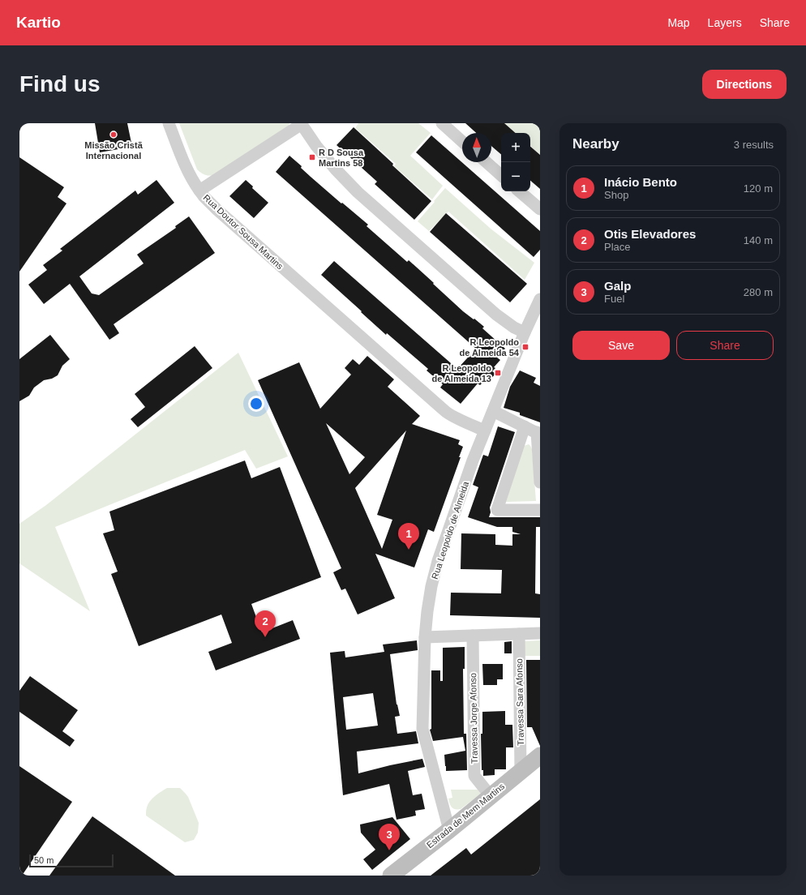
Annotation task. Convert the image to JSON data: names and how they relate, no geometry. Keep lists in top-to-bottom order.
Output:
{
  "streets": {
    "street": [
      "Rua Doutor Sousa Martins",
      "Rua Leopoldo de Almeida",
      "Travessa Sara Afonso",
      "Travessa Jorge Afonso",
      "Estrada de Mem Martins"
    ]
  },
  "crossings": [
    ["Rua Doutor Sousa Martins", "Rua Leopoldo de Almeida"],
    ["Rua Leopoldo de Almeida", "Estrada de Mem Martins"],
    ["Travessa Sara Afonso", "Estrada de Mem Martins"],
    ["Travessa Jorge Afonso", "Estrada de Mem Martins"]
  ],
  "places": {
    "other": ["Missão Cristã Internacional"],
    "transit": ["R D Sousa Martins 58", "R Leopoldo de Almeida 54", "R Leopoldo de Almeida 13"]
  },
  "scale_bar": "50 m",
  "north": "top",
  "page": {
    "header": "Kartio",
    "nav": ["Map", "Layers", "Share"],
    "buttons": [
      "Directions",
      ["Save", "Share"]
    ],
    "title": "Find us",
    "heading": ["Nearby", "3 results"],
    "map_buttons": ["+", "−"],
    "list": [
      {
        "mark": "1",
        "name": "Inácio Bento",
        "note": "Shop",
        "value": "120 m"
      },
      {
        "mark": "2",
        "name": "Otis Elevadores",
        "note": "Place",
        "value": "140 m"
      },
      {
        "mark": "3",
        "name": "Galp",
        "note": "Fuel",
        "value": "280 m"
      }
    ],
    "pins": ["1", "2", "3"],
    "scale": "50 m"
  }
}
